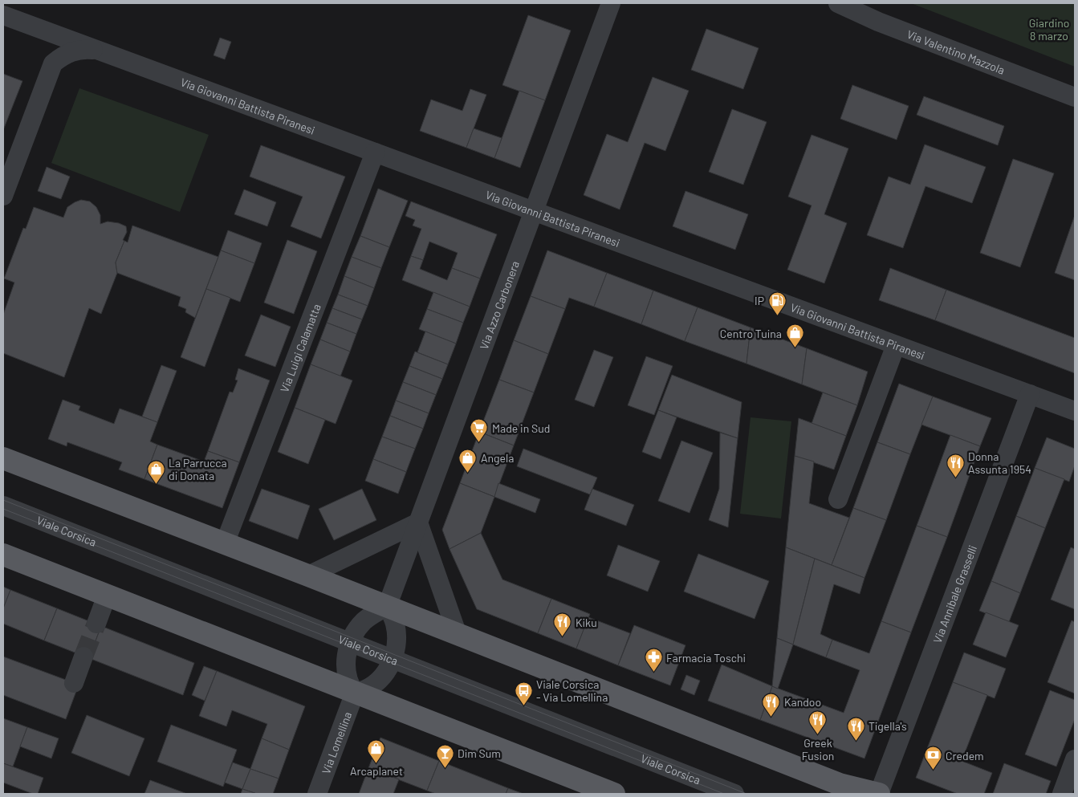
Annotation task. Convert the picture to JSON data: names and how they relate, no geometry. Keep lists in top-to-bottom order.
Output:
{
  "streets": {
    "street": [
      "Via Valentino Mazzola",
      "Via Giovanni Battista Piranesi",
      "Via Azzo Carbonera",
      "Via Luigi Calamatta",
      "Viale Corsica",
      "Via Annibale Grasselli",
      "Via Lomellina"
    ]
  },
  "crossings": [
    ["Via Giovanni Battista Piranesi", "Via Azzo Carbonera"],
    ["Via Giovanni Battista Piranesi", "Via Luigi Calamatta"],
    ["Via Giovanni Battista Piranesi", "Via Annibale Grasselli"]
  ],
  "parks": ["Giardino 8 marzo"],
  "places": {
    "fuel station": ["IP"],
    "shop": [
      "Centro Tuina",
      "Angela",
      "La Parrucca di Donata",
      "Arcaplanet"
    ],
    "supermarket": ["Made in Sud"],
    "restaurant": [
      "Donna Assunta 1954",
      "Kiku",
      "Kandoo",
      "Greek Fusion",
      "Tigella's"
    ],
    "pharmacy": ["Farmacia Toschi"],
    "bus stop": ["Viale Corsica - Via Lomellina"],
    "bar": ["Dim Sum"],
    "bank": ["Credem"]
  }
}
